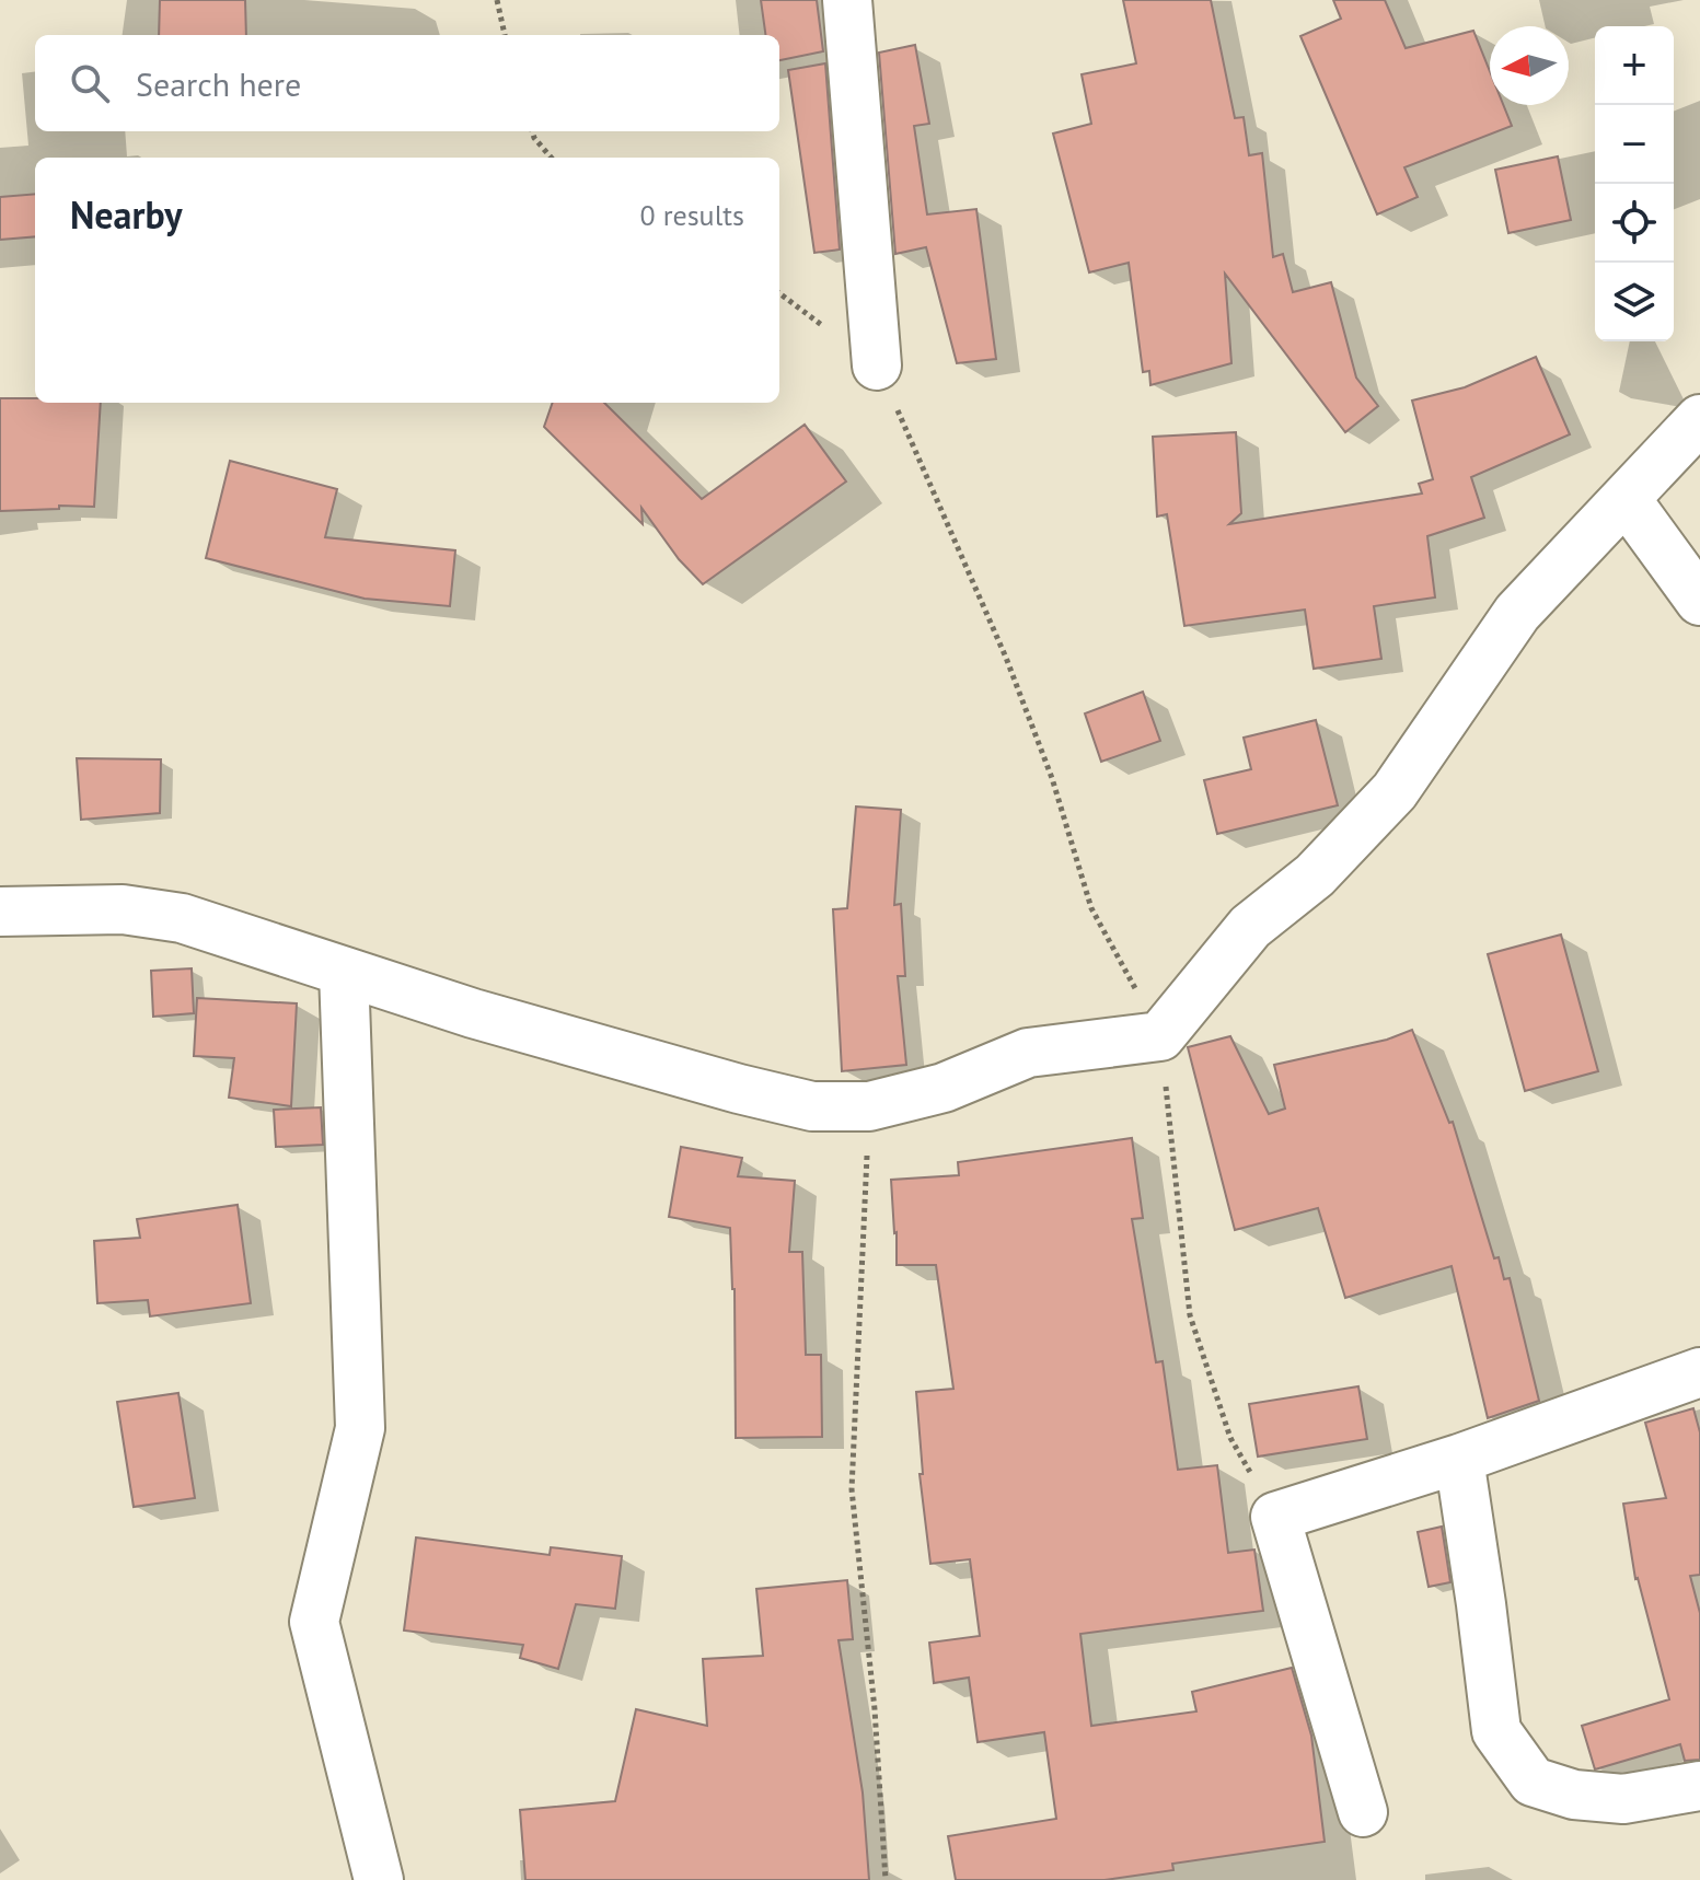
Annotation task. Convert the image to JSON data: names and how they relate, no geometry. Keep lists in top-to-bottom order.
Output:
{
  "north": "left",
  "page": {
    "map_buttons": ["+", "−"],
    "search": "Search here",
    "heading": ["Nearby", "0 results"]
  }
}
